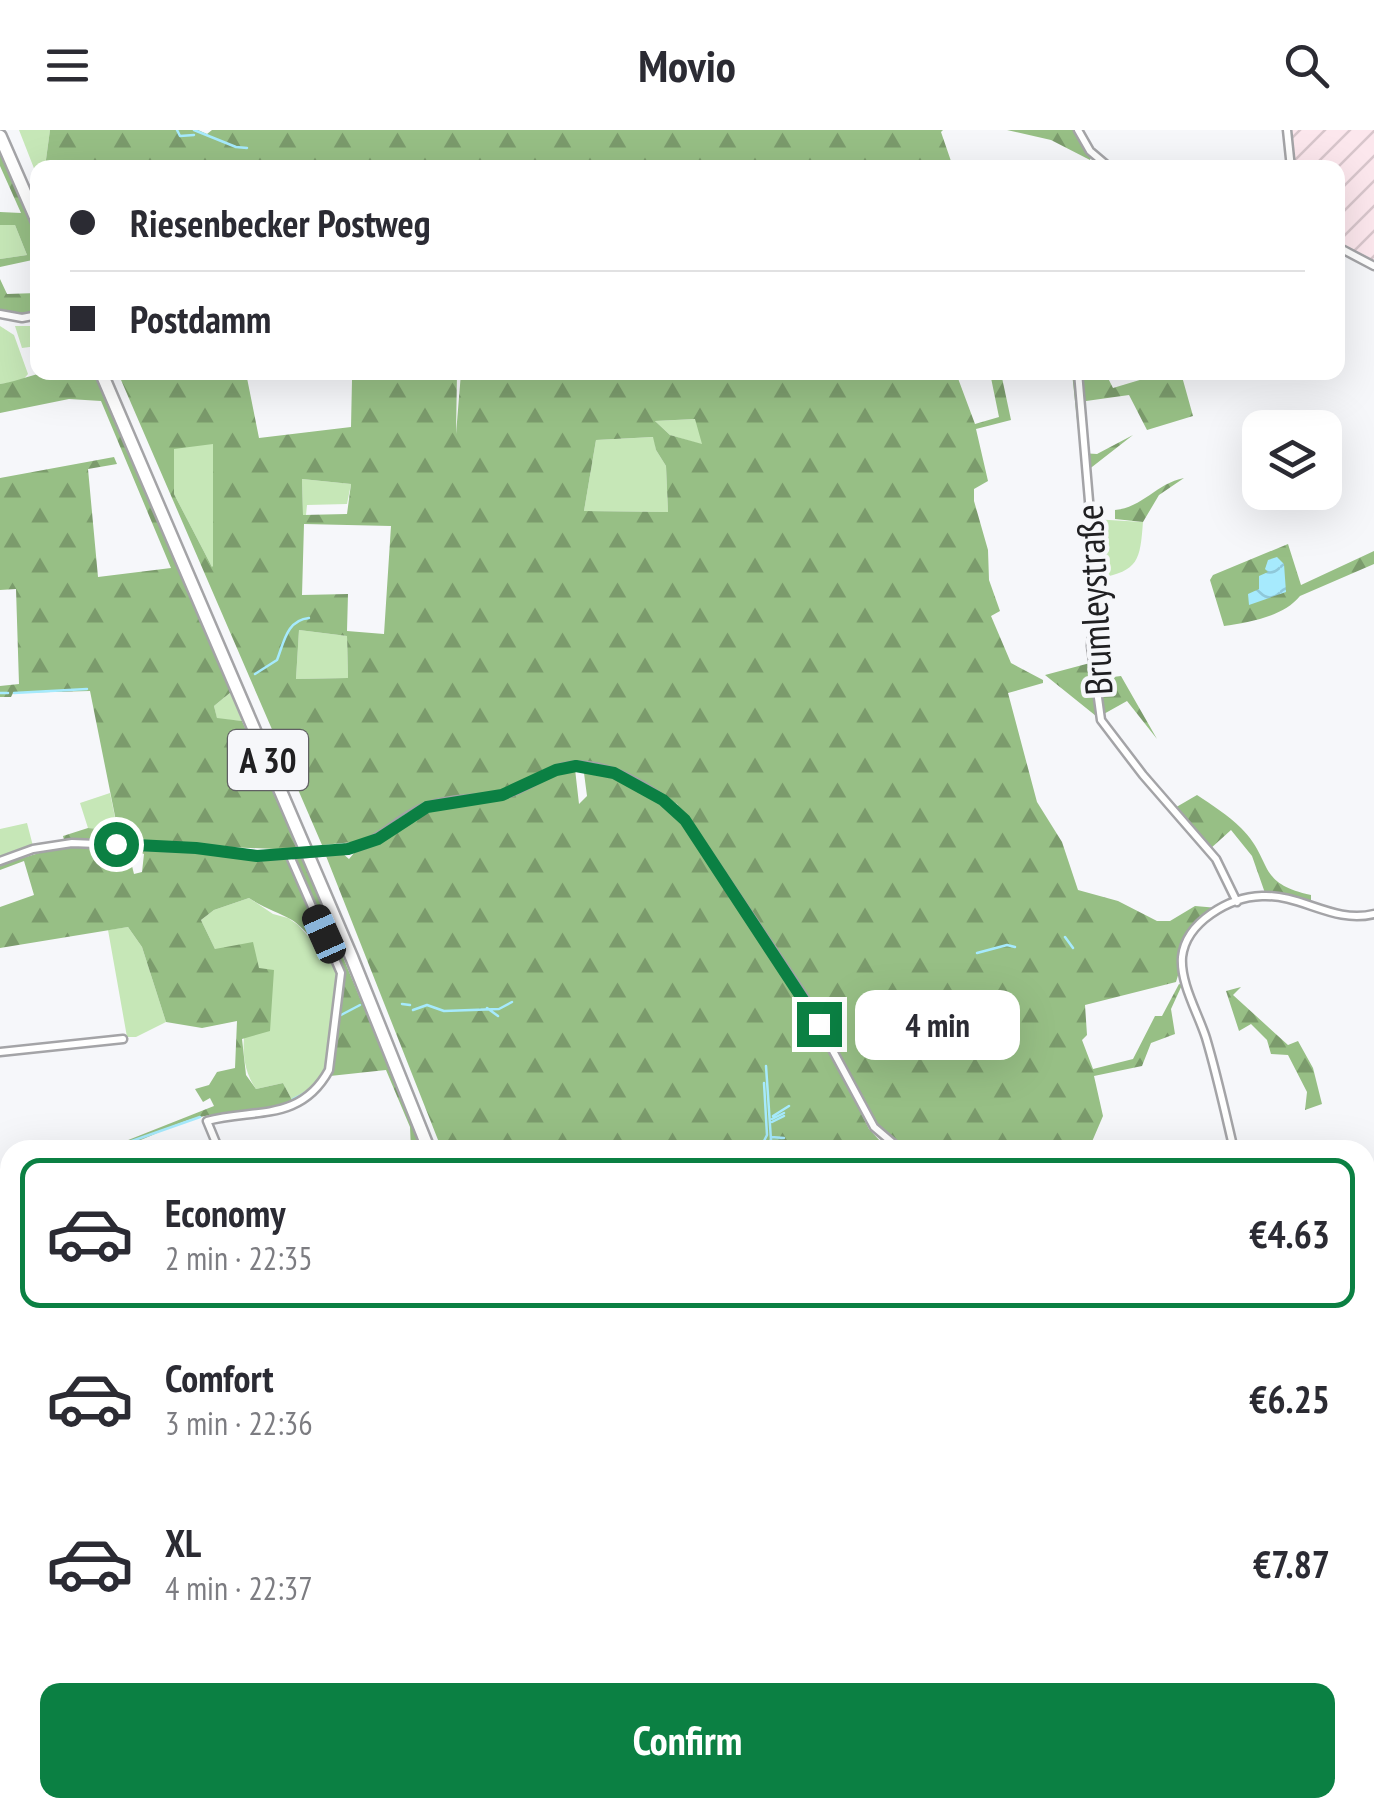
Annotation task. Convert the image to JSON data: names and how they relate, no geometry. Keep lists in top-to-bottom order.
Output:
{
  "streets": {
    "highway": ["A 30"],
    "street": ["Brumleystraße"]
  },
  "page": {
    "header": "Movio",
    "banner": ["Riesenbecker Postweg", "Postdamm"],
    "bubble": "4 min",
    "list": [
      {
        "name": "Economy",
        "note": "2 min · 22:35",
        "value": "€4.63"
      },
      {
        "name": "Comfort",
        "note": "3 min · 22:36",
        "value": "€6.25"
      },
      {
        "name": "XL",
        "note": "4 min · 22:37",
        "value": "€7.87"
      }
    ],
    "buttons": "Confirm"
  }
}
